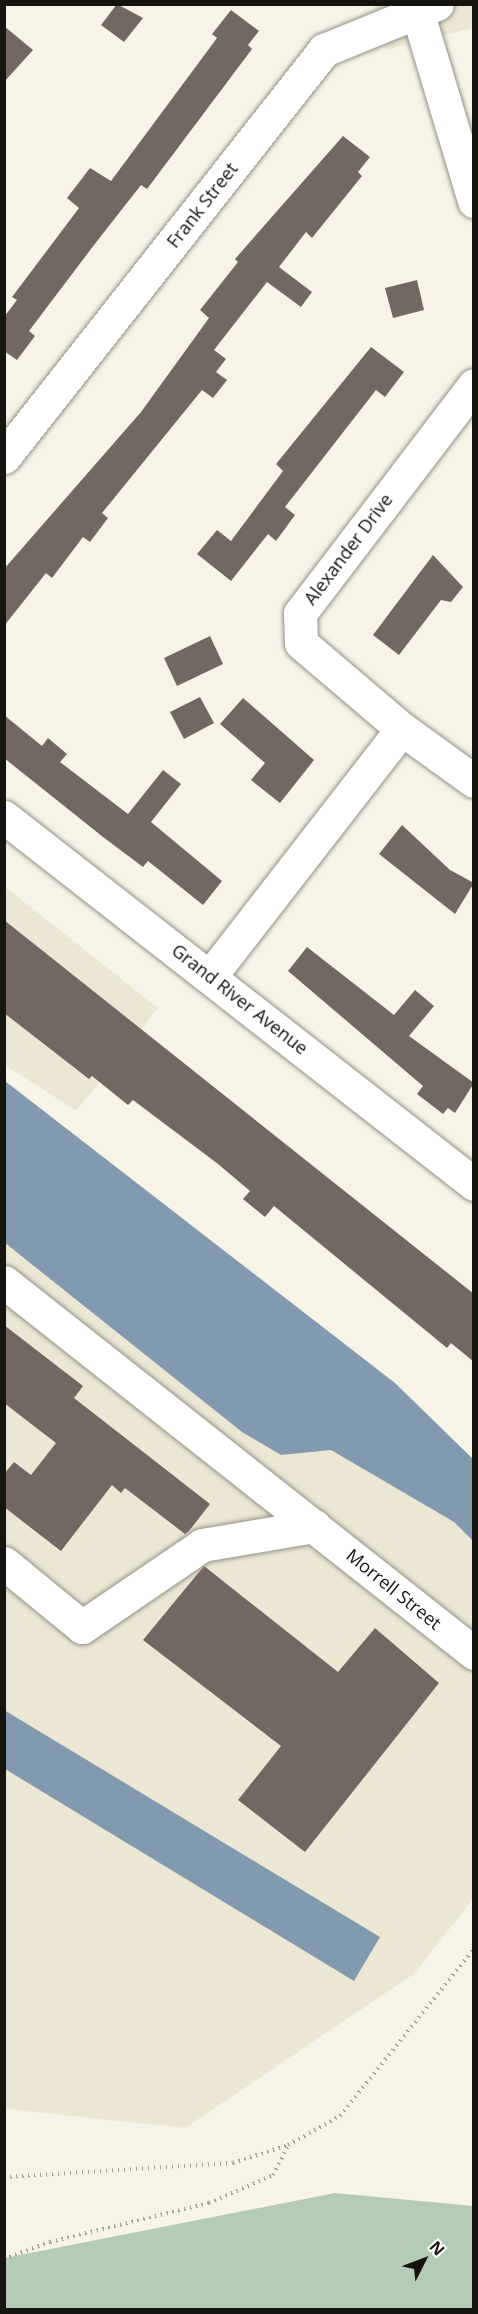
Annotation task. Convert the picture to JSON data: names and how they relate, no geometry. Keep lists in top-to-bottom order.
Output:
{
  "streets": {
    "street": [
      "Frank Street",
      "Alexander Drive",
      "Grand River Avenue",
      "Morrell Street"
    ]
  },
  "north": "top right"
}
